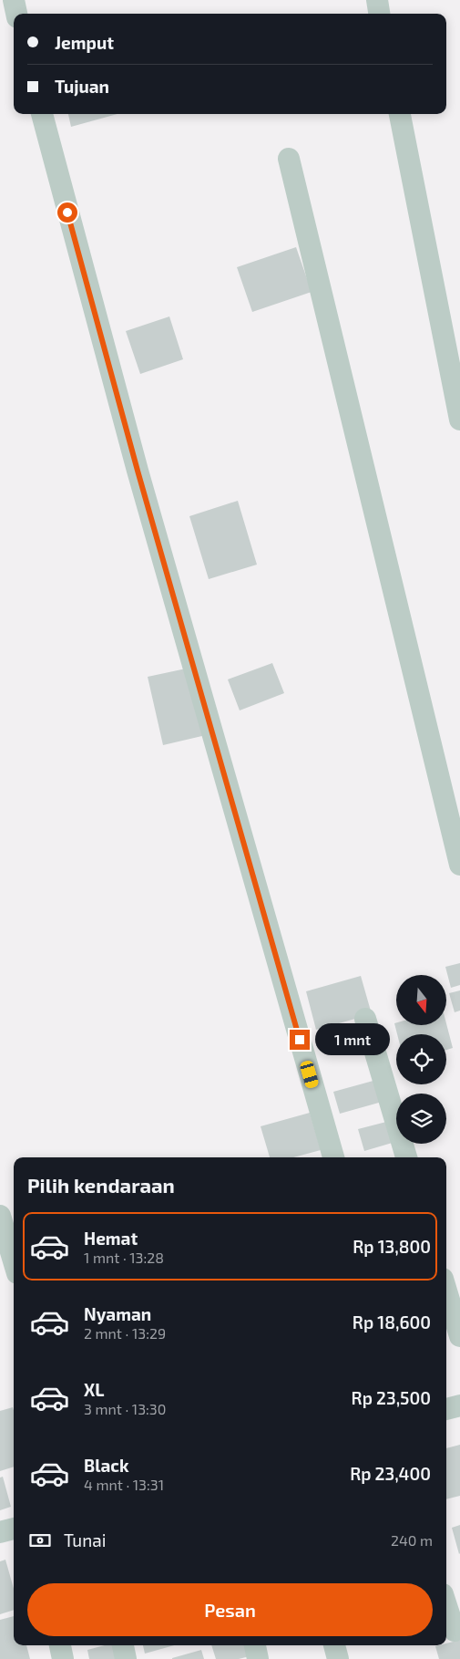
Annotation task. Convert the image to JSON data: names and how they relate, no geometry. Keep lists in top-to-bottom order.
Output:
{
  "north": "bottom",
  "page": {
    "banner": ["Jemput", "Tujuan"],
    "bubble": "1 mnt",
    "heading": "Pilih kendaraan",
    "list": [
      {
        "name": "Hemat",
        "note": "1 mnt · 13:28",
        "value": "Rp 13,800"
      },
      {
        "name": "Nyaman",
        "note": "2 mnt · 13:29",
        "value": "Rp 18,600"
      },
      {
        "name": "XL",
        "note": "3 mnt · 13:30",
        "value": "Rp 23,500"
      },
      {
        "name": "Black",
        "note": "4 mnt · 13:31",
        "value": "Rp 23,400"
      }
    ],
    "pay": ["Tunai", "240 m"],
    "buttons": "Pesan"
  }
}
